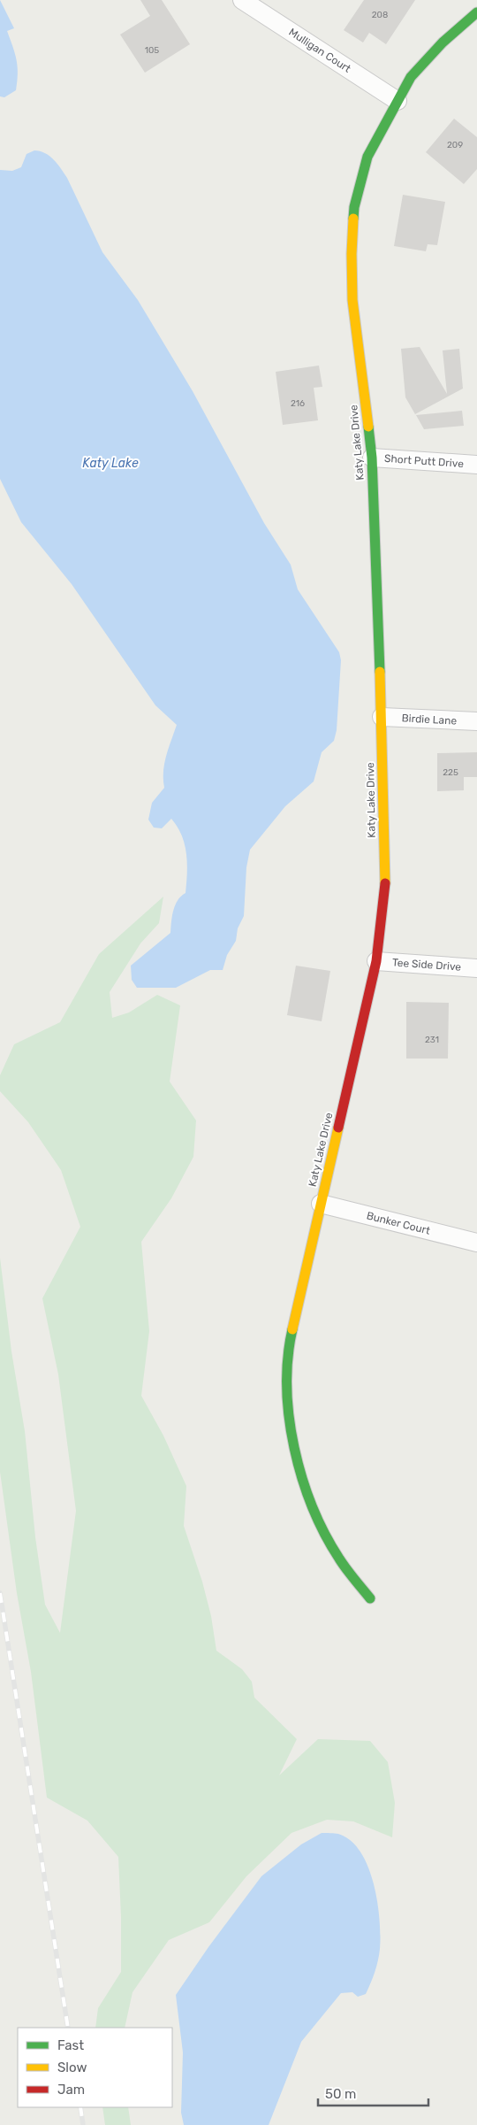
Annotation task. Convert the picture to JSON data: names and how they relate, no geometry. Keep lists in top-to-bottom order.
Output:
{
  "streets": {
    "street": [
      "Mulligan Court",
      "Katy Lake Drive",
      "Short Putt Drive",
      "Birdie Lane",
      "Tee Side Drive",
      "Bunker Court"
    ]
  },
  "crossings": [
    ["Mulligan Court", "Katy Lake Drive"],
    ["Katy Lake Drive", "Short Putt Drive"],
    ["Katy Lake Drive", "Birdie Lane"],
    ["Katy Lake Drive", "Tee Side Drive"],
    ["Katy Lake Drive", "Bunker Court"]
  ],
  "water": ["Katy Lake"],
  "house_numbers": [
    "208",
    "105",
    "209",
    "216",
    "225",
    "231"
  ],
  "legend": ["Fast", "Slow", "Jam"],
  "scale_bar": "50 m"
}
